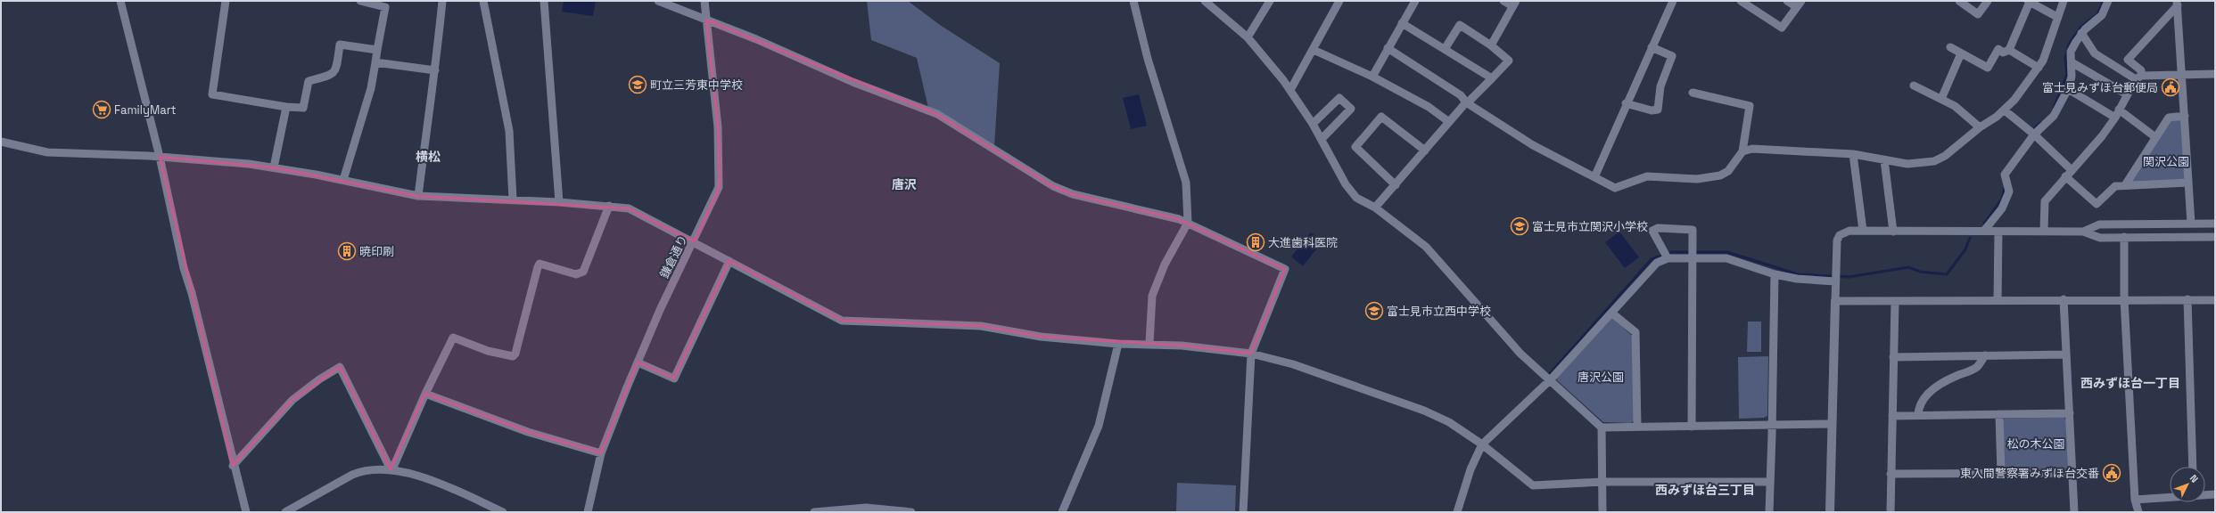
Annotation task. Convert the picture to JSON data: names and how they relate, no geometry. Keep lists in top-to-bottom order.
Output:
{
  "streets": {
    "street": ["鎌倉通り"]
  },
  "districts": [
    "横松",
    "唐沢",
    "西みずほ台一丁目",
    "西みずほ台三丁目"
  ],
  "parks": ["関沢公園", "唐沢公園", "松の木公園"],
  "places": {
    "school or university": ["町立三芳東中学校", "富士見市立関沢小学校", "富士見市立西中学校"],
    "public building": ["富士見みずほ台郵便局", "東入間警察署みずほ台交番"],
    "supermarket": ["FamilyMart"],
    "building": ["大進歯科医院", "暁印刷"]
  },
  "north": "top right"
}
